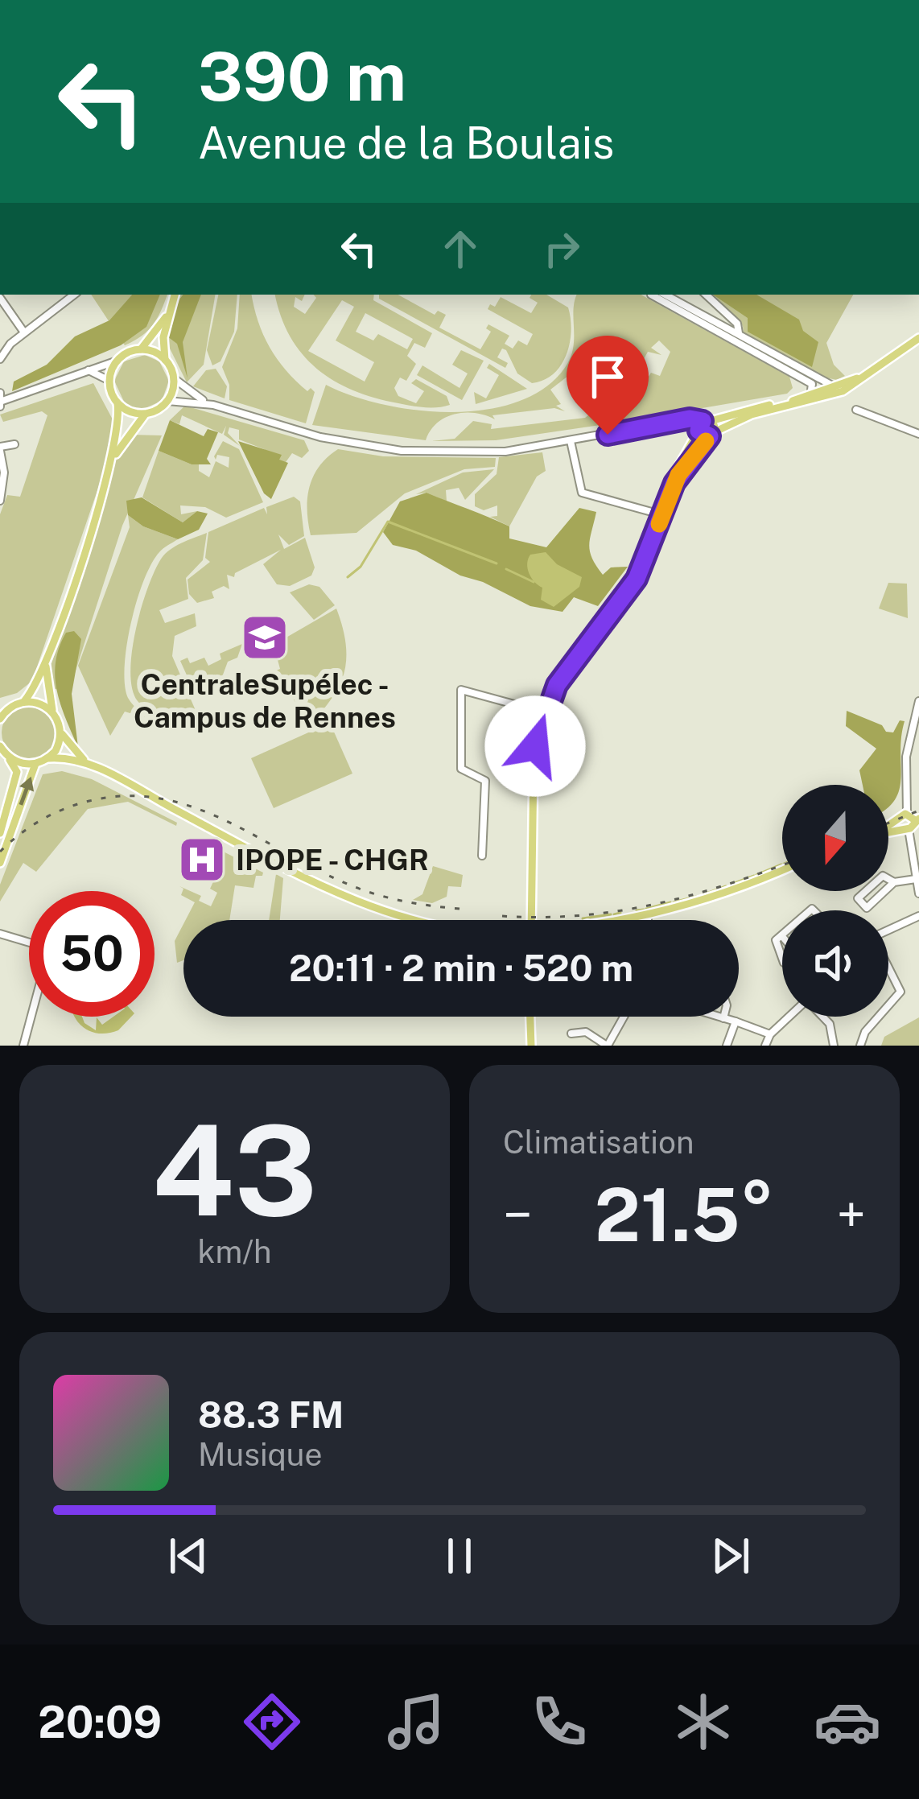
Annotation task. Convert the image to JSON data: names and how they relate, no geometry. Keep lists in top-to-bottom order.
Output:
{
  "places": {
    "school or university": ["CentraleSupélec - Campus de Rennes"],
    "hospital": ["IPOPE - CHGR"]
  },
  "north": "bottom",
  "page": {
    "turn": ["390 m", "Avenue de la Boulais"],
    "limit": "50",
    "trip": "20:11 · 2 min · 520 m",
    "tile": [
      ["43", "km/h"],
      "Climatisation"
    ],
    "heat": ["−", "21.5°", "+"],
    "song": ["88.3 FM", "Musique"],
    "tabs": "20:09"
  }
}
